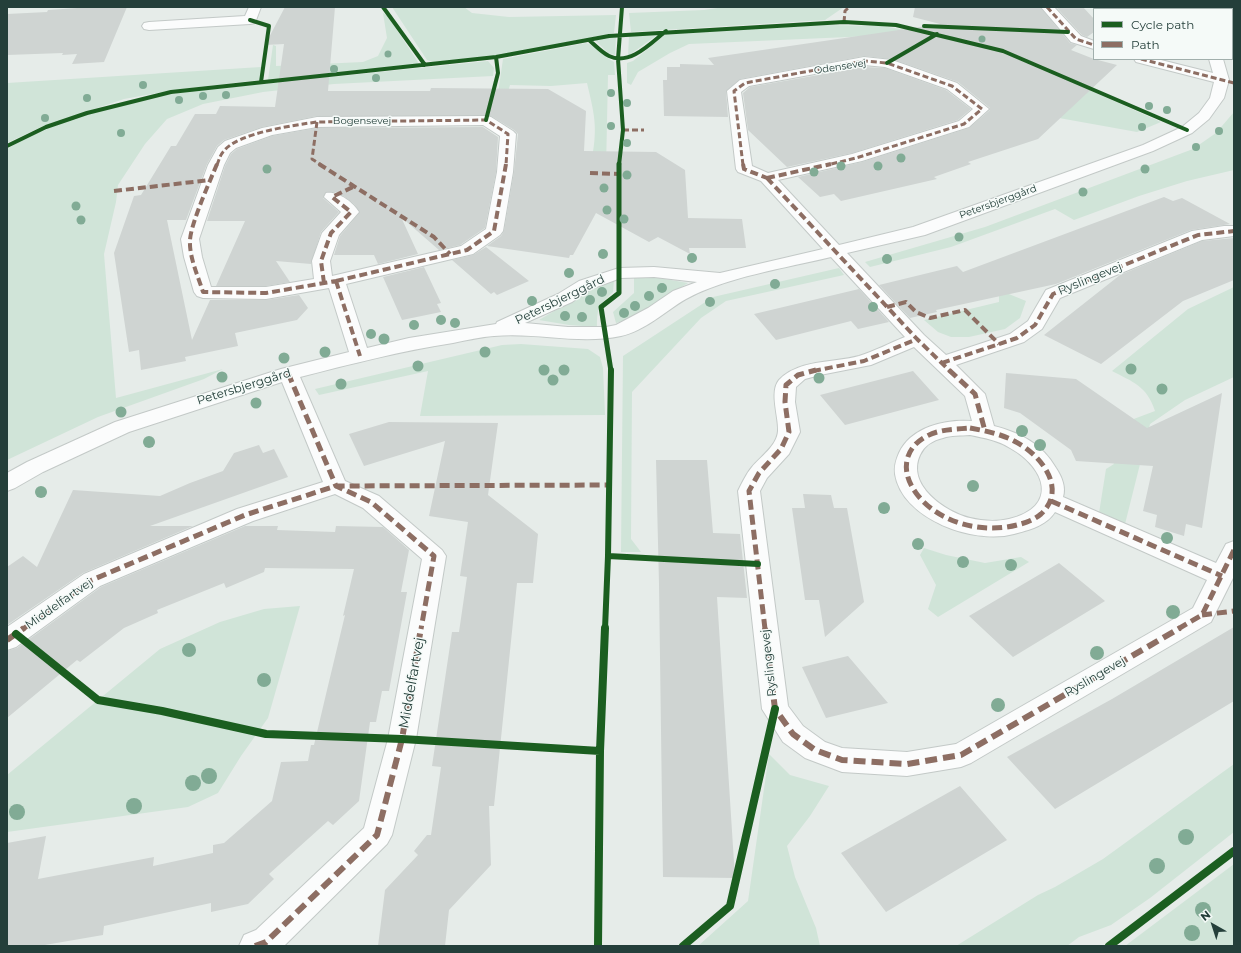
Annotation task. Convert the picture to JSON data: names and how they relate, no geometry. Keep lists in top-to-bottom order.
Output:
{
  "streets": {
    "street": [
      "Odensevej",
      "Bogensevej",
      "Petersbjerggård",
      "Ryslingevej",
      "Middelfartvej"
    ]
  },
  "crossings": [
    ["Odensevej", "Petersbjerggård"]
  ],
  "legend": ["Cycle path", "Path"],
  "north": "top left"
}
